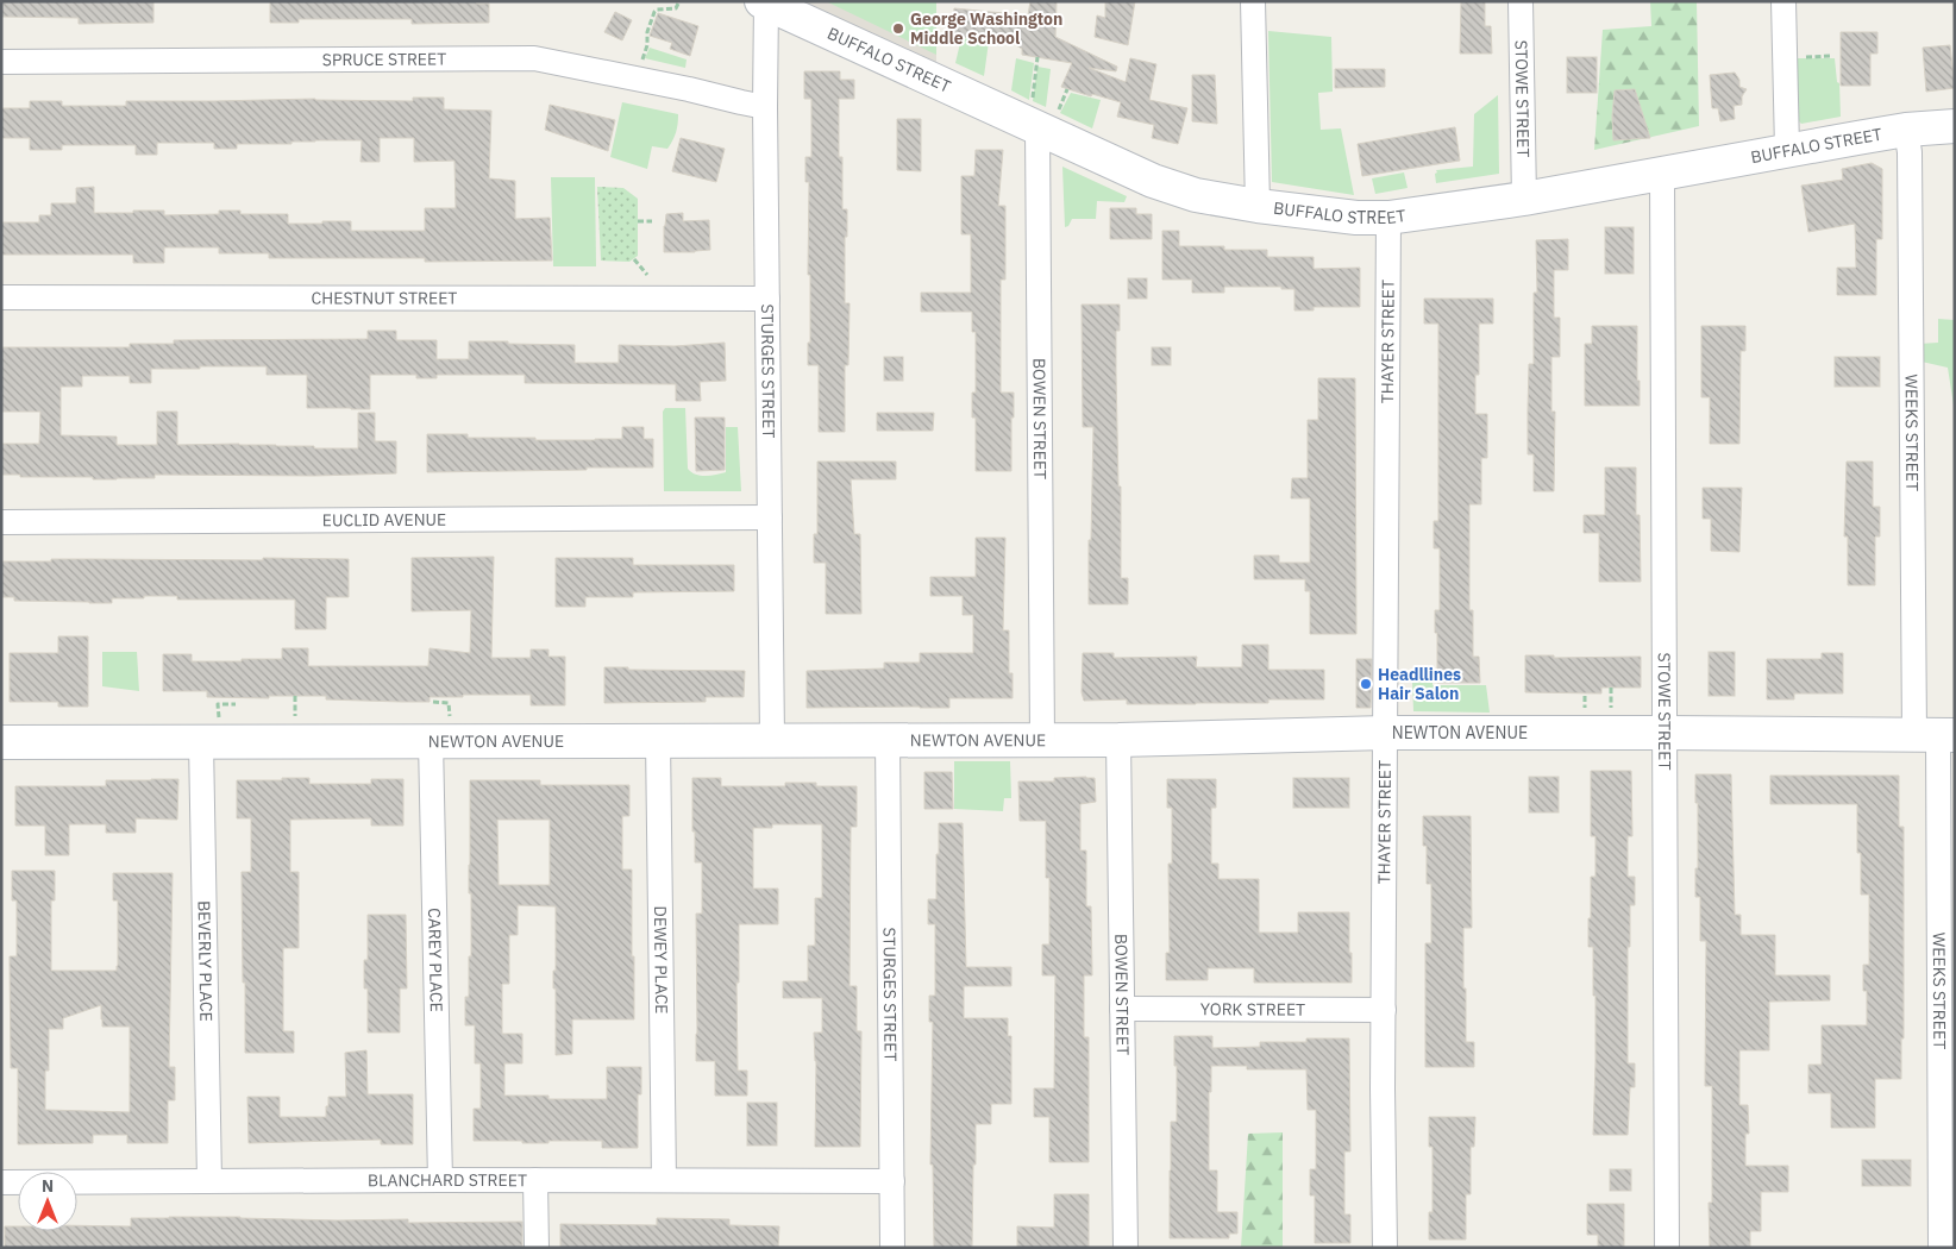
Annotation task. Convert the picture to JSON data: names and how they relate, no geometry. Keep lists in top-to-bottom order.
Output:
{
  "streets": {
    "street": [
      "SPRUCE STREET",
      "BUFFALO STREET",
      "STOWE STREET",
      "CHESTNUT STREET",
      "THAYER STREET",
      "STURGES STREET",
      "BOWEN STREET",
      "WEEKS STREET",
      "EUCLID AVENUE",
      "NEWTON AVENUE",
      "CAREY PLACE",
      "DEWEY PLACE",
      "BEVERLY PLACE",
      "YORK STREET",
      "BLANCHARD STREET"
    ]
  },
  "crossings": [
    ["SPRUCE STREET", "STURGES STREET"],
    ["BUFFALO STREET", "STOWE STREET"],
    ["BUFFALO STREET", "THAYER STREET"],
    ["BUFFALO STREET", "STURGES STREET"],
    ["BUFFALO STREET", "BOWEN STREET"],
    ["BUFFALO STREET", "WEEKS STREET"],
    ["STOWE STREET", "NEWTON AVENUE"],
    ["CHESTNUT STREET", "STURGES STREET"],
    ["THAYER STREET", "NEWTON AVENUE"],
    ["THAYER STREET", "YORK STREET"],
    ["STURGES STREET", "EUCLID AVENUE"],
    ["STURGES STREET", "NEWTON AVENUE"],
    ["STURGES STREET", "BLANCHARD STREET"],
    ["BOWEN STREET", "NEWTON AVENUE"],
    ["BOWEN STREET", "YORK STREET"],
    ["WEEKS STREET", "NEWTON AVENUE"],
    ["NEWTON AVENUE", "CAREY PLACE"],
    ["NEWTON AVENUE", "DEWEY PLACE"],
    ["NEWTON AVENUE", "BEVERLY PLACE"],
    ["CAREY PLACE", "BLANCHARD STREET"],
    ["DEWEY PLACE", "BLANCHARD STREET"],
    ["BEVERLY PLACE", "BLANCHARD STREET"]
  ],
  "places": ["George Washington Middle School", "Headllines Hair Salon"],
  "north": "top"
}
